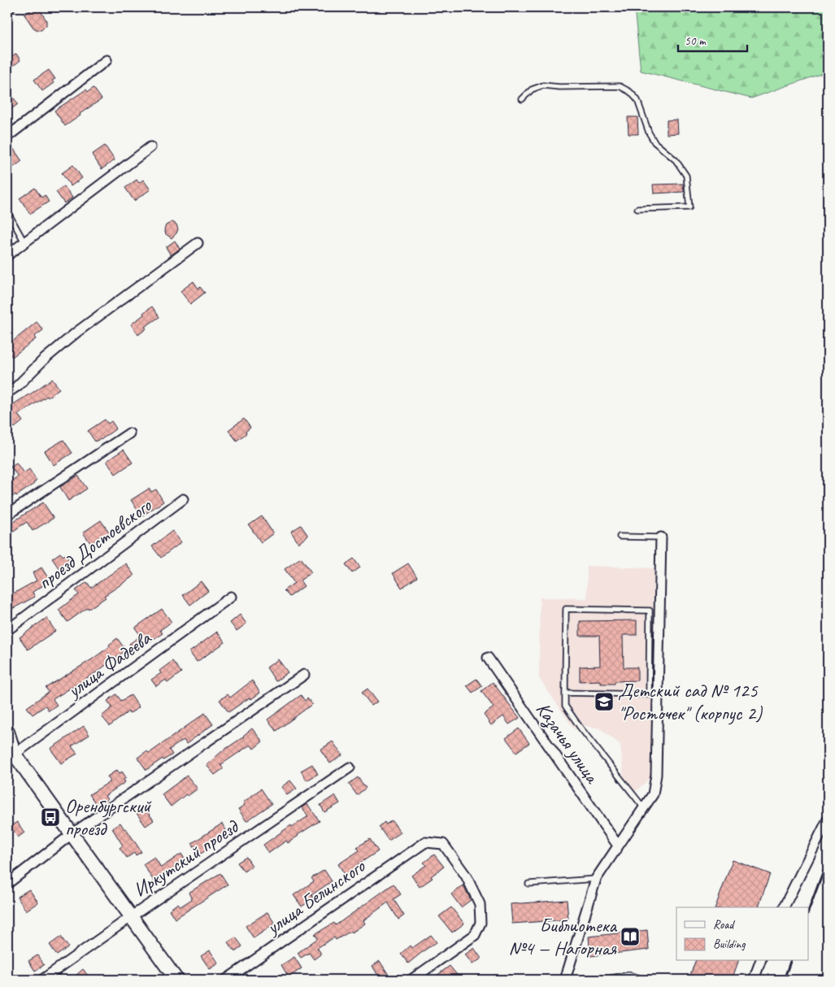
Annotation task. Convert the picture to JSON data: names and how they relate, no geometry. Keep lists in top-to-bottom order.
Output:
{
  "streets": {
    "street": [
      "проезд Достоевского",
      "улица Фадеева",
      "Казачья улица",
      "Иркутский проезд",
      "улица Белинского"
    ]
  },
  "places": {
    "school or university": ["Детский сад № 125 \"Росточек\" (корпус 2)"],
    "bus stop": ["Оренбургский проезд"],
    "library": ["Библиотека №4 — Нагорная"]
  },
  "legend": ["Road", "Building"],
  "scale_bar": "50 m"
}
